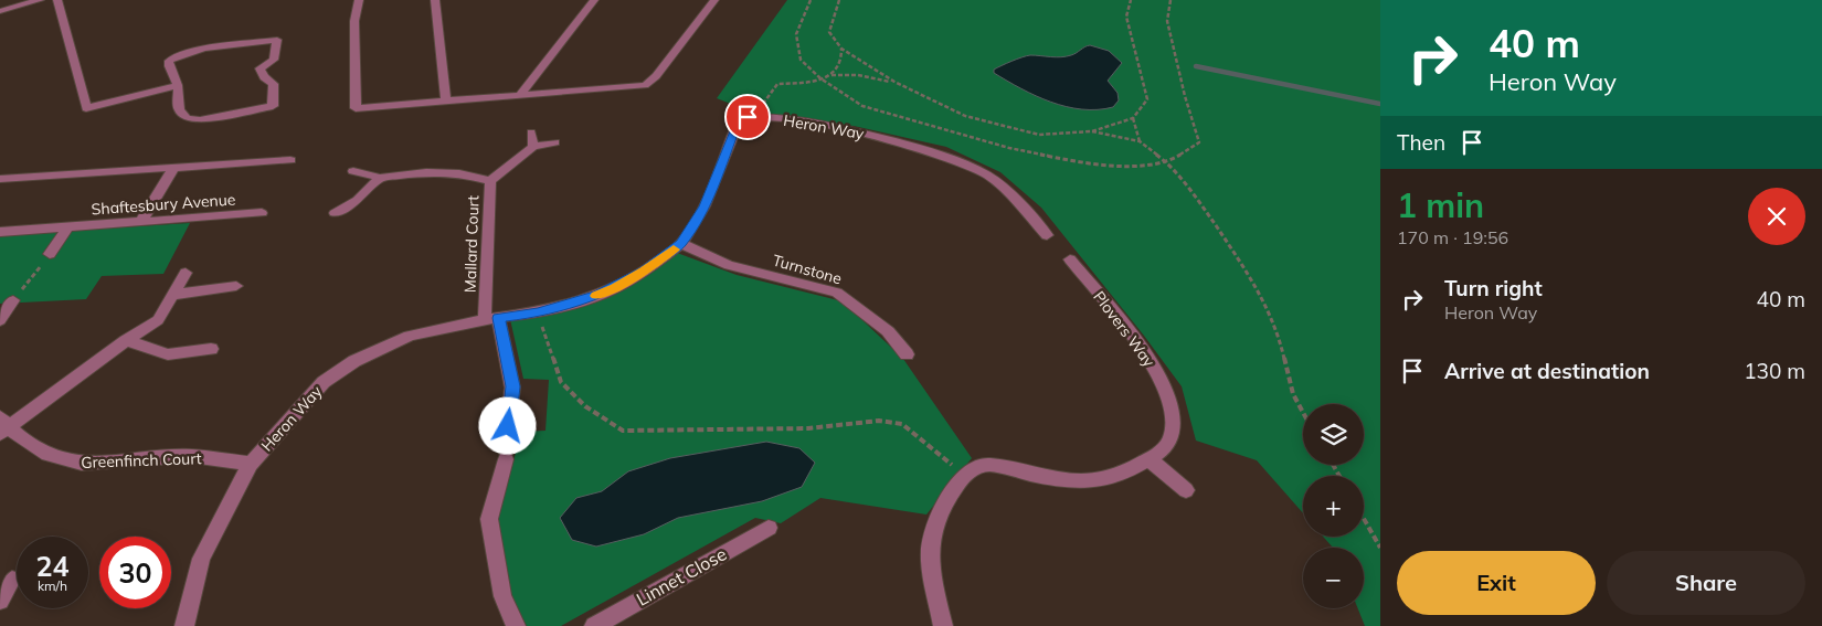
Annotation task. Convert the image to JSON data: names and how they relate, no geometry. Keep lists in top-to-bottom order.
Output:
{
  "streets": {
    "street": [
      "Heron Way",
      "Shaftesbury Avenue",
      "Mallard Court",
      "Turnstone",
      "Plovers Way",
      "Greenfinch Court",
      "Linnet Close"
    ]
  },
  "crossings": [
    ["Heron Way", "Mallard Court"],
    ["Heron Way", "Turnstone"],
    ["Heron Way", "Greenfinch Court"]
  ],
  "page": {
    "turn": ["40 m", "Heron Way"],
    "then": "Then",
    "heading": ["1 min", "170 m · 19:56"],
    "list": [
      {
        "name": "Turn right",
        "note": "Heron Way",
        "value": "40 m"
      },
      {
        "name": "Arrive at destination",
        "value": "130 m"
      }
    ],
    "map_buttons": ["+", "−"],
    "speed": "24 km/h",
    "limit": "30",
    "buttons": ["Exit", "Share"]
  }
}
